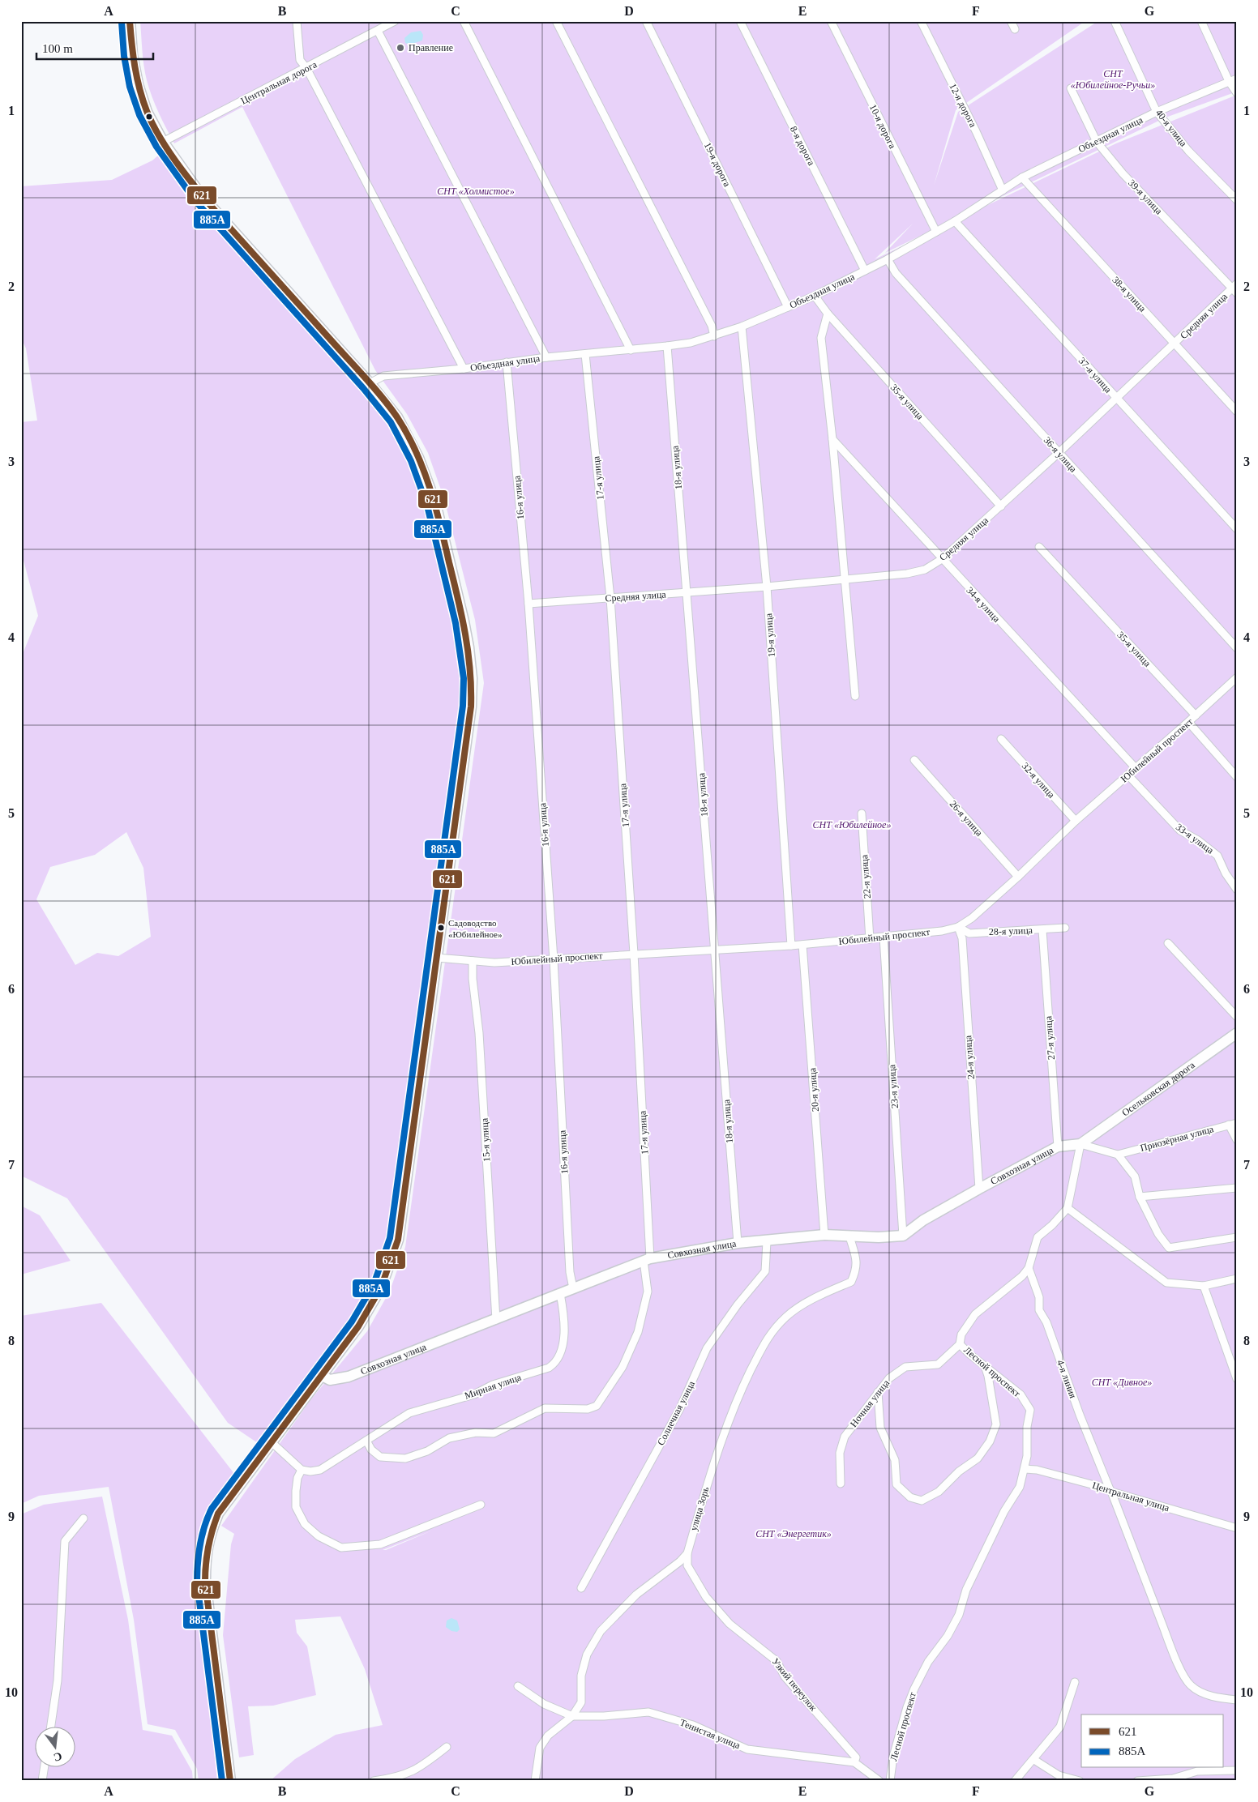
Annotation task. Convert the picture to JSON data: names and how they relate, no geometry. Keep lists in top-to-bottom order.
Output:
{
  "streets": {
    "main road": ["Осельковская дорога", "Совхозная улица"],
    "street": [
      "Центральная дорога",
      "12-я дорога",
      "10-я дорога",
      "40-я улица",
      "Объездная улица",
      "8-я дорога",
      "19-я дорога",
      "39-я улица",
      "38-я улица",
      "Средняя улица",
      "37-я улица",
      "35-я улица",
      "36-я улица",
      "18-я улица",
      "17-я улица",
      "16-я улица",
      "34-я улица",
      "19-я улица",
      "Юбилейный проспект",
      "32-я улица",
      "26-я улица",
      "33-я улица",
      "22-я улица",
      "28-я улица",
      "27-я улица",
      "24-я улица",
      "23-я улица",
      "20-я улица",
      "Приозёрная улица",
      "15-я улица",
      "Лесной проспект",
      "4-я линия",
      "Мирная улица",
      "Ночная улица",
      "Солнечная улица",
      "Центральная улица",
      "улица Зорь",
      "Узкий переулок",
      "Тенистая улица"
    ]
  },
  "crossings": [
    ["12-я дорога", "Объездная улица"],
    ["10-я дорога", "Объездная улица"],
    ["40-я улица", "Объездная улица"],
    ["Объездная улица", "8-я дорога"],
    ["Объездная улица", "19-я дорога"],
    ["Объездная улица", "39-я улица"],
    ["Объездная улица", "38-я улица"],
    ["Объездная улица", "37-я улица"],
    ["Объездная улица", "35-я улица"],
    ["Объездная улица", "36-я улица"],
    ["Объездная улица", "18-я улица"],
    ["Объездная улица", "17-я улица"],
    ["Объездная улица", "16-я улица"],
    ["Объездная улица", "19-я улица"],
    ["39-я улица", "Средняя улица"],
    ["38-я улица", "Средняя улица"],
    ["Средняя улица", "37-я улица"],
    ["Средняя улица", "35-я улица"],
    ["Средняя улица", "36-я улица"],
    ["Средняя улица", "18-я улица"],
    ["Средняя улица", "17-я улица"],
    ["Средняя улица", "16-я улица"],
    ["Средняя улица", "34-я улица"],
    ["Средняя улица", "19-я улица"],
    ["35-я улица", "Юбилейный проспект"],
    ["18-я улица", "Юбилейный проспект"],
    ["18-я улица", "Совхозная улица"],
    ["17-я улица", "Юбилейный проспект"],
    ["17-я улица", "Совхозная улица"],
    ["17-я улица", "Мирная улица"],
    ["16-я улица", "Юбилейный проспект"],
    ["16-я улица", "Совхозная улица"],
    ["34-я улица", "Юбилейный проспект"],
    ["19-я улица", "Юбилейный проспект"],
    ["Юбилейный проспект", "32-я улица"],
    ["Юбилейный проспект", "26-я улица"],
    ["Юбилейный проспект", "33-я улица"],
    ["Юбилейный проспект", "22-я улица"],
    ["Юбилейный проспект", "28-я улица"],
    ["Юбилейный проспект", "24-я улица"],
    ["Юбилейный проспект", "23-я улица"],
    ["Юбилейный проспект", "20-я улица"],
    ["Юбилейный проспект", "15-я улица"],
    ["28-я улица", "27-я улица"],
    ["28-я улица", "24-я улица"],
    ["27-я улица", "Совхозная улица"],
    ["24-я улица", "Совхозная улица"],
    ["23-я улица", "Совхозная улица"],
    ["Осельковская дорога", "Совхозная улица"],
    ["Осельковская дорога", "Лесной проспект"],
    ["20-я улица", "Совхозная улица"],
    ["15-я улица", "Совхозная улица"],
    ["Совхозная улица", "Лесной проспект"],
    ["Совхозная улица", "Мирная улица"],
    ["Совхозная улица", "Солнечная улица"],
    ["Совхозная улица", "улица Зорь"],
    ["Лесной проспект", "4-я линия"],
    ["Лесной проспект", "Ночная улица"],
    ["Лесной проспект", "Центральная улица"],
    ["4-я линия", "Центральная улица"],
    ["улица Зорь", "Узкий переулок"],
    ["Узкий переулок", "Тенистая улица"]
  ],
  "parks": [
    "СНТ «Юбилейное-Ручьи»",
    "СНТ «Холмистое»",
    "СНТ «Юбилейное»",
    "СНТ «Дивное»",
    "СНТ «Энергетик»"
  ],
  "places": ["Правление", "Садоводство «Юбилейное»"],
  "lines": ["transit line 621", "transit line 885А"],
  "legend": ["621", "885А"],
  "scale_bar": "100 m",
  "north": "bottom",
  "grid": {
    "columns": [
      "A",
      "B",
      "C",
      "D",
      "E",
      "F",
      "G"
    ],
    "rows": [
      "1",
      "2",
      "3",
      "4",
      "5",
      "6",
      "7",
      "8",
      "9",
      "10"
    ]
  }
}
